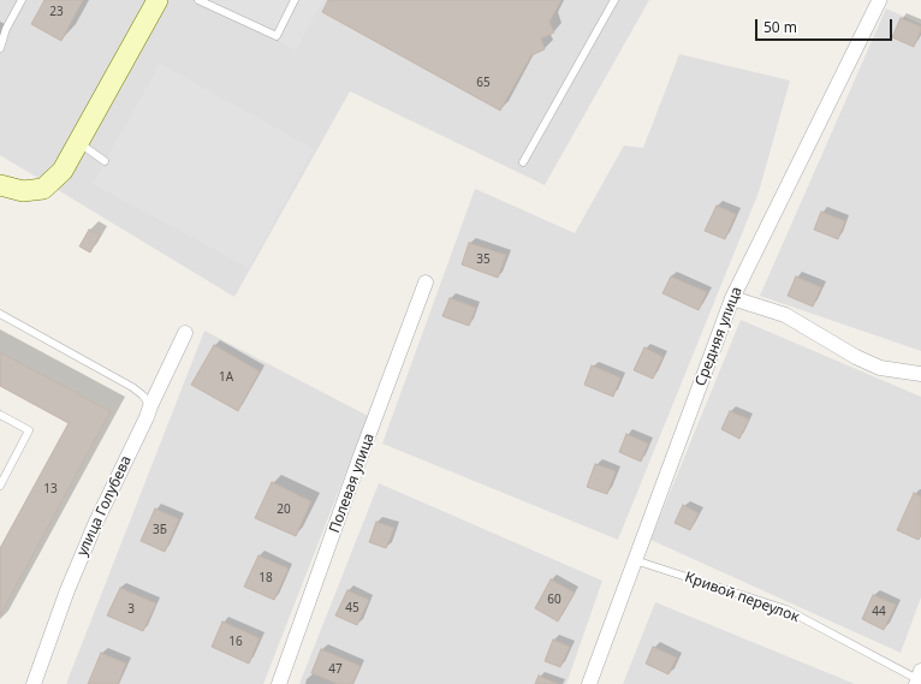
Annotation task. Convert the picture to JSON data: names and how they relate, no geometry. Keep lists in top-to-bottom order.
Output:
{
  "streets": {
    "street": ["Средняя улица", "Полевая улица", "улица Голубева"],
    "lane": ["Кривой переулок"]
  },
  "crossings": [
    ["Средняя улица", "Кривой переулок"]
  ],
  "house_numbers": [
    "23",
    "65",
    "35",
    "1А",
    "13",
    "20",
    "3Б",
    "18",
    "60",
    "45",
    "3",
    "44",
    "16",
    "47"
  ],
  "scale_bar": "50 m"
}
